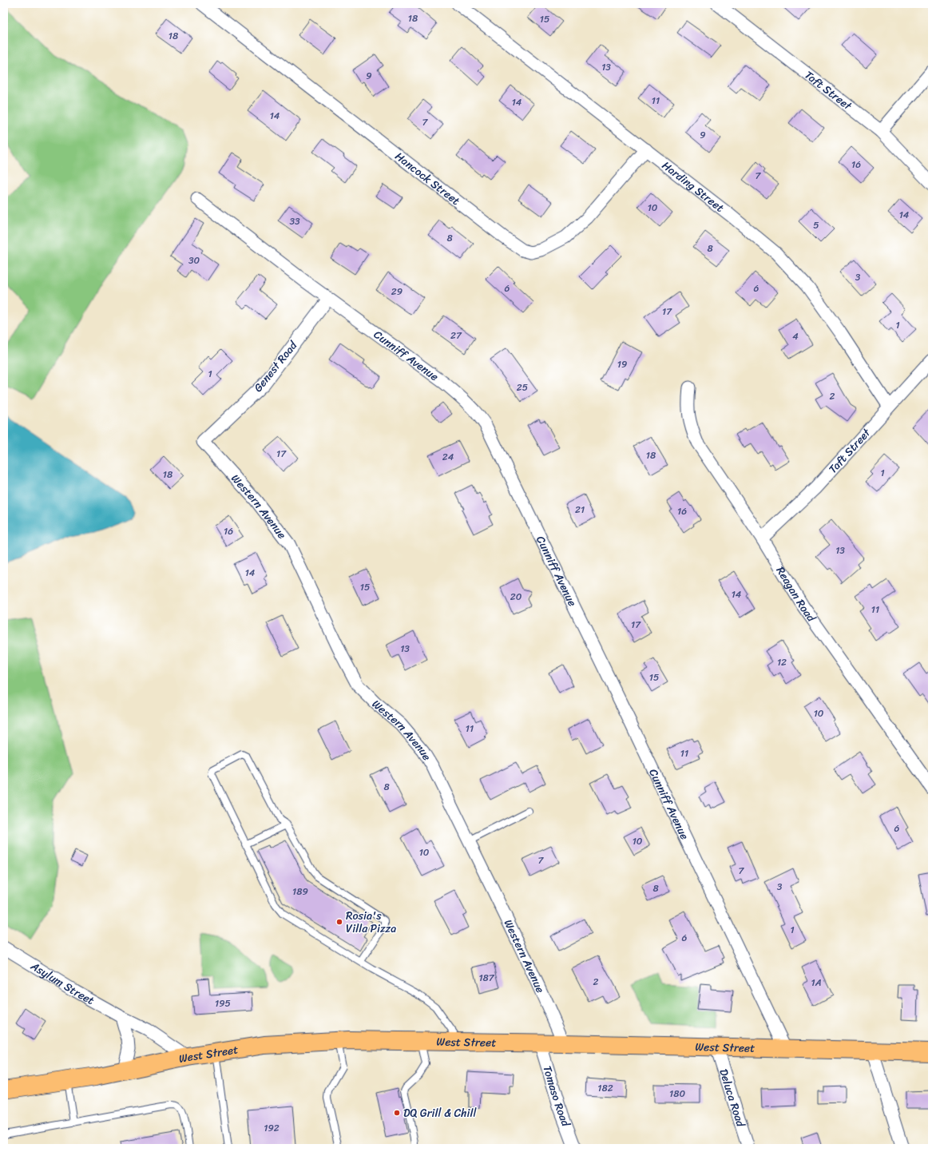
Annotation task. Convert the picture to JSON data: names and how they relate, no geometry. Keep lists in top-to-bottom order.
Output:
{
  "streets": {
    "main road": ["West Street"],
    "street": [
      "Taft Street",
      "Hancock Street",
      "Harding Street",
      "Cunniff Avenue",
      "Genest Road",
      "Western Avenue",
      "Reagan Road",
      "Asylum Street",
      "Tomaso Road",
      "Deluca Road"
    ]
  },
  "crossings": [
    ["Taft Street", "Harding Street"],
    ["Taft Street", "Reagan Road"],
    ["Hancock Street", "Harding Street"],
    ["Cunniff Avenue", "Genest Road"],
    ["Cunniff Avenue", "West Street"],
    ["Genest Road", "Western Avenue"],
    ["Western Avenue", "West Street"],
    ["Asylum Street", "West Street"],
    ["West Street", "Tomaso Road"],
    ["West Street", "Deluca Road"]
  ],
  "places": ["Rosia's Villa Pizza", "DQ Grill & Chill"],
  "house_numbers": [
    "18",
    "15",
    "18",
    "13",
    "9",
    "11",
    "14",
    "14",
    "7",
    "9",
    "16",
    "7",
    "10",
    "14",
    "33",
    "5",
    "8",
    "8",
    "30",
    "3",
    "6",
    "6",
    "29",
    "17",
    "1",
    "27",
    "4",
    "19",
    "1",
    "25",
    "2",
    "17",
    "18",
    "24",
    "1",
    "18",
    "21",
    "16",
    "16",
    "13",
    "14",
    "15",
    "14",
    "20",
    "11",
    "17",
    "13",
    "12",
    "15",
    "10",
    "11",
    "11",
    "8",
    "6",
    "10",
    "10",
    "7",
    "7",
    "3",
    "8",
    "189",
    "1",
    "6",
    "187",
    "2",
    "1A",
    "195",
    "182",
    "180",
    "192"
  ]
}
